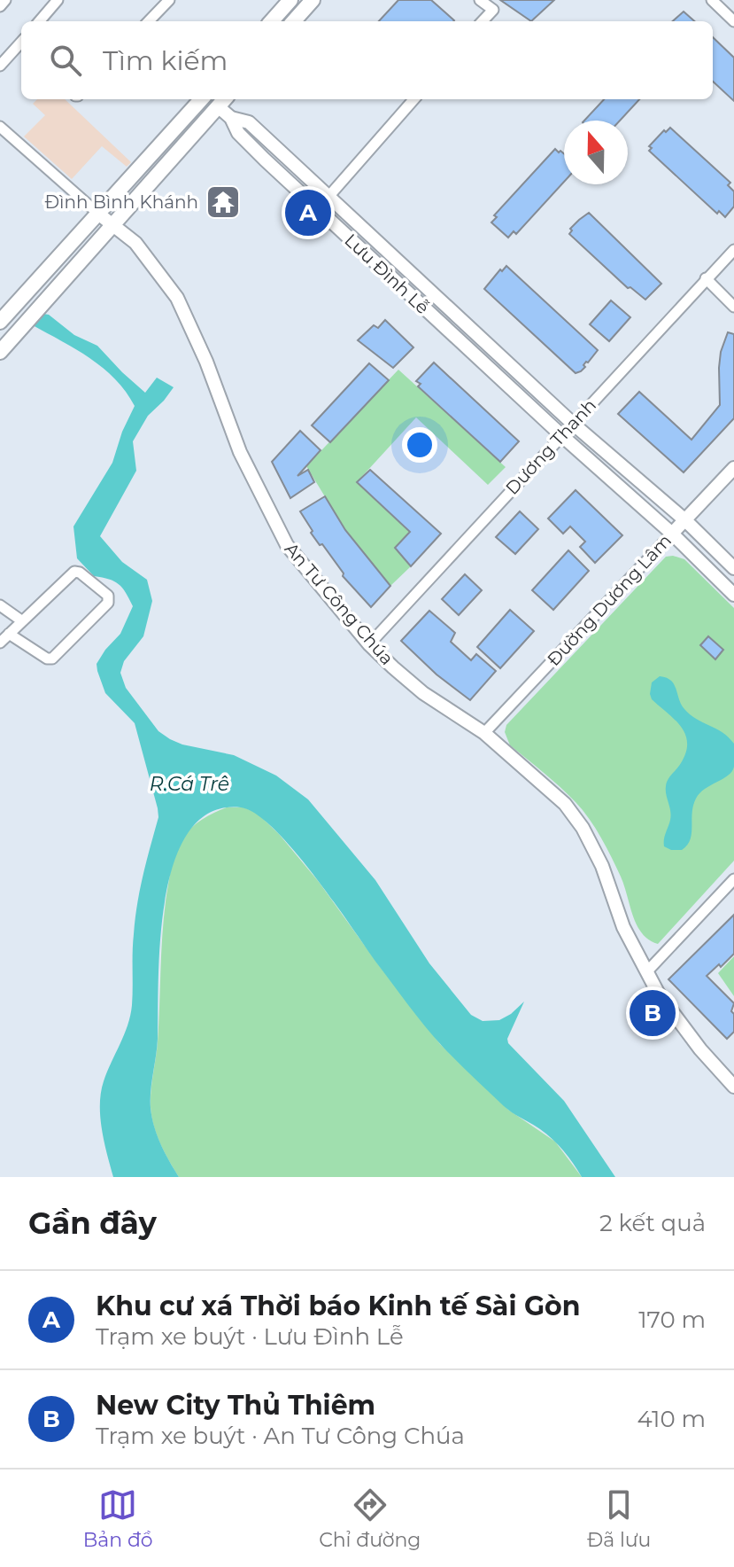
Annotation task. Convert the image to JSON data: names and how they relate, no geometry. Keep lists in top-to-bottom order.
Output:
{
  "streets": {
    "street": [
      "Lưu Đình Lễ",
      "Dương Thanh",
      "Đường Dương Lâm",
      "An Tư Công Chúa"
    ]
  },
  "crossings": [
    ["Lưu Đình Lễ", "Dương Thanh"],
    ["Lưu Đình Lễ", "Đường Dương Lâm"],
    ["Dương Thanh", "An Tư Công Chúa"],
    ["Đường Dương Lâm", "An Tư Công Chúa"]
  ],
  "water": ["R.Cá Trê"],
  "places": {
    "temple": ["Đình Bình Khánh"]
  },
  "north": "top",
  "page": {
    "search": "Tìm kiếm",
    "pins": ["A", "B"],
    "heading": ["Gần đây", "2 kết quả"],
    "list": [
      {
        "mark": "A",
        "name": "Khu cư xá Thời báo Kinh tế Sài Gòn",
        "note": "Trạm xe buýt · Lưu Đình Lễ",
        "value": "170 m"
      },
      {
        "mark": "B",
        "name": "New City Thủ Thiêm",
        "note": "Trạm xe buýt · An Tư Công Chúa",
        "value": "410 m"
      }
    ],
    "nav": ["Bản đồ", "Chỉ đường", "Đã lưu"]
  }
}
